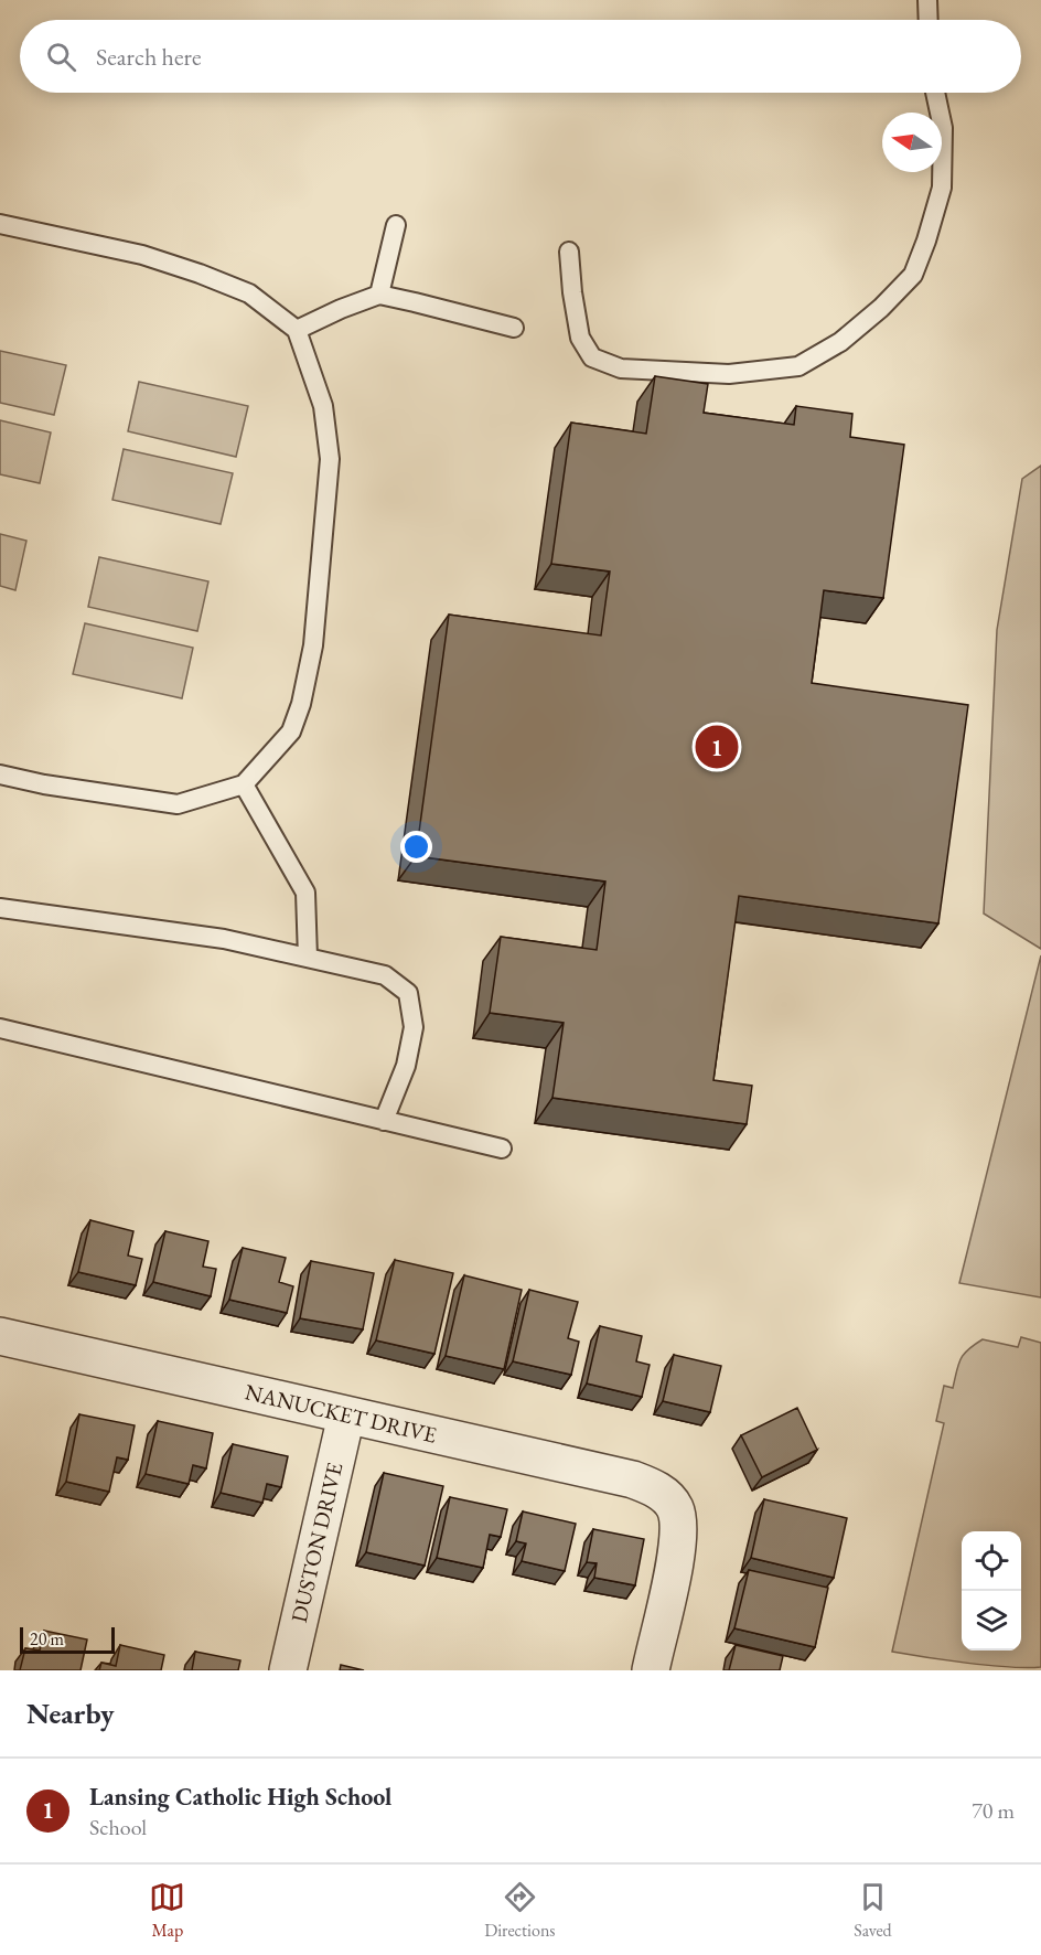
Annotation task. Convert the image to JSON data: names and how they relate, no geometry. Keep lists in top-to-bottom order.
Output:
{
  "streets": {
    "street": ["NANUCKET DRIVE", "DUSTON DRIVE"]
  },
  "crossings": [
    ["NANUCKET DRIVE", "DUSTON DRIVE"]
  ],
  "scale_bar": "20 m",
  "north": "left",
  "page": {
    "search": "Search here",
    "pins": "1",
    "scale": "20 m",
    "heading": "Nearby",
    "list": [
      {
        "mark": "1",
        "name": "Lansing Catholic High School",
        "note": "School",
        "value": "70 m"
      }
    ],
    "nav": ["Map", "Directions", "Saved"]
  }
}
